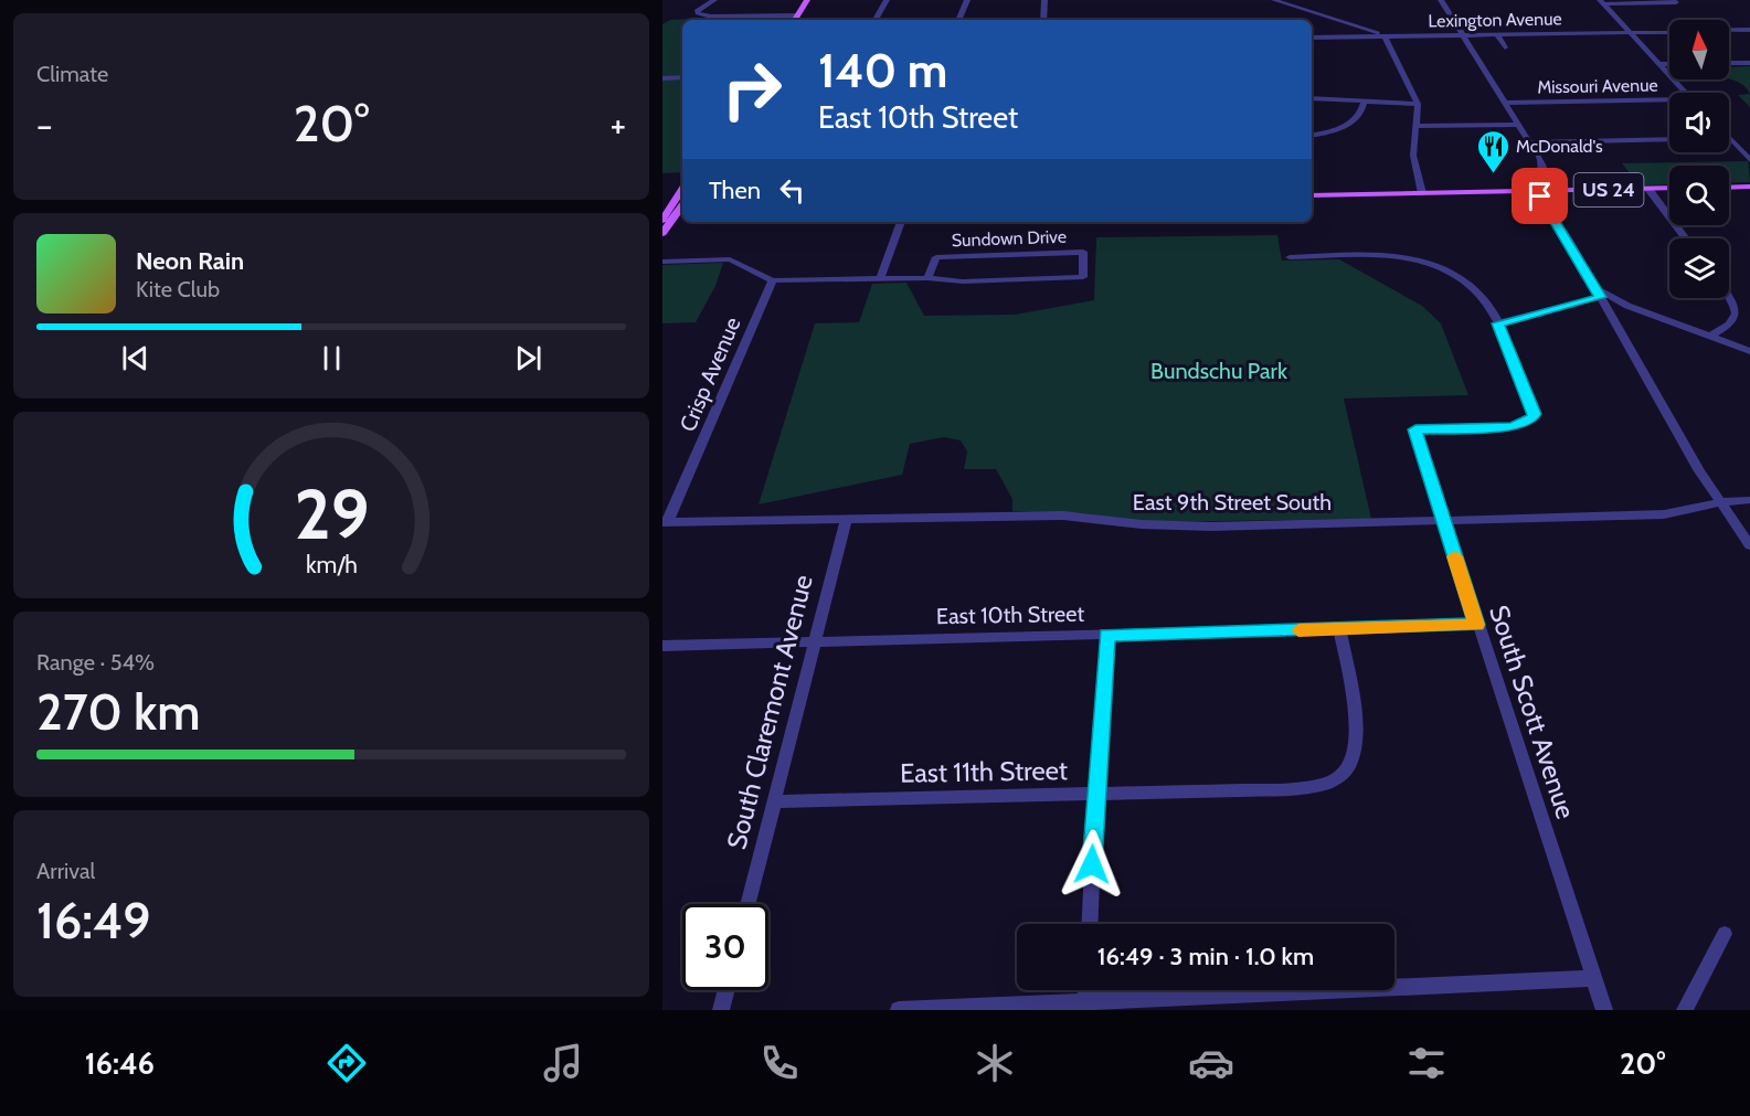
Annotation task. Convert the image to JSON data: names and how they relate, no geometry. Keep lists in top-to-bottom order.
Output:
{
  "streets": {
    "main road": ["US 24"],
    "street": [
      "Lexington Avenue",
      "Missouri Avenue",
      "Sundown Drive",
      "Crisp Avenue",
      "East 9th Street South",
      "East 10th Street",
      "South Claremont Avenue",
      "South Scott Avenue",
      "East 11th Street"
    ]
  },
  "crossings": [
    ["Sundown Drive", "Crisp Avenue"],
    ["Crisp Avenue", "East 9th Street South"],
    ["East 9th Street South", "South Claremont Avenue"],
    ["East 9th Street South", "South Scott Avenue"],
    ["East 10th Street", "South Claremont Avenue"],
    ["East 10th Street", "South Scott Avenue"],
    ["East 10th Street", "East 11th Street"],
    ["South Claremont Avenue", "East 11th Street"]
  ],
  "parks": ["Bundschu Park"],
  "places": {
    "restaurant": ["McDonald's"]
  },
  "north": "top",
  "page": {
    "tile": [
      "Climate",
      ["Range · 54%", "270 km"],
      ["Arrival", "16:49"]
    ],
    "turn": ["140 m", "East 10th Street"],
    "heat": ["−", "20°", "+"],
    "then": "Then",
    "song": ["Neon Rain", "Kite Club"],
    "limit": "30",
    "trip": "16:49 · 3 min · 1.0 km",
    "tabs": ["16:46", "20°"],
    "gauge": ["29", "km/h"]
  }
}
